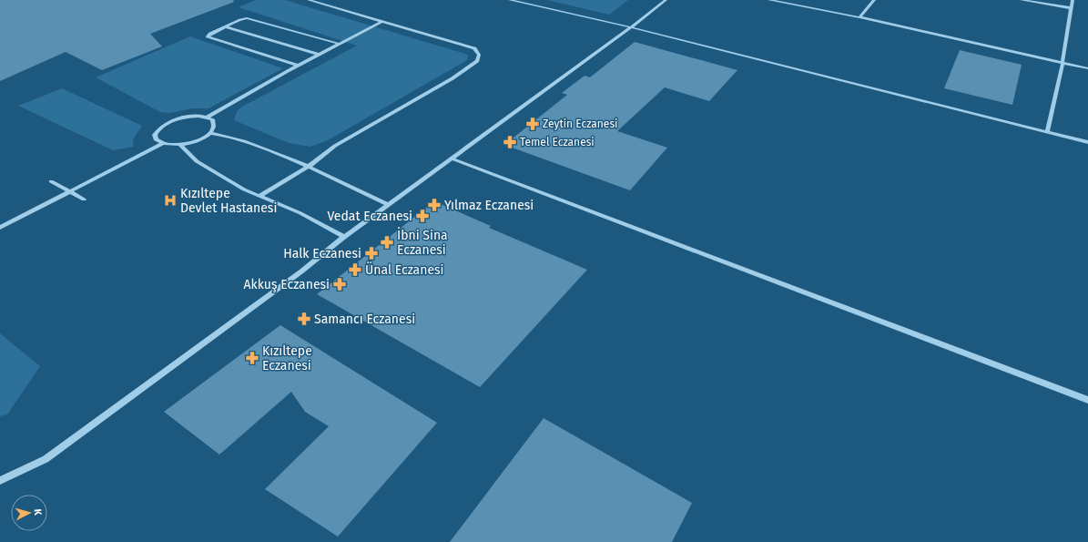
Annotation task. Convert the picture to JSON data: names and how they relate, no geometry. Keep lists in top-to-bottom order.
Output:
{
  "places": {
    "pharmacy": [
      "Zeytin Eczanesi",
      "Temel Eczanesi",
      "Yılmaz Eczanesi",
      "Vedat Eczanesi",
      "İbni Sina Eczanesi",
      "Halk Eczanesi",
      "Ünal Eczanesi",
      "Akkuş Eczanesi",
      "Samancı Eczanesi",
      "Kızıltepe Eczanesi"
    ],
    "hospital": ["Kızıltepe Devlet Hastanesi"]
  },
  "north": "right"
}
